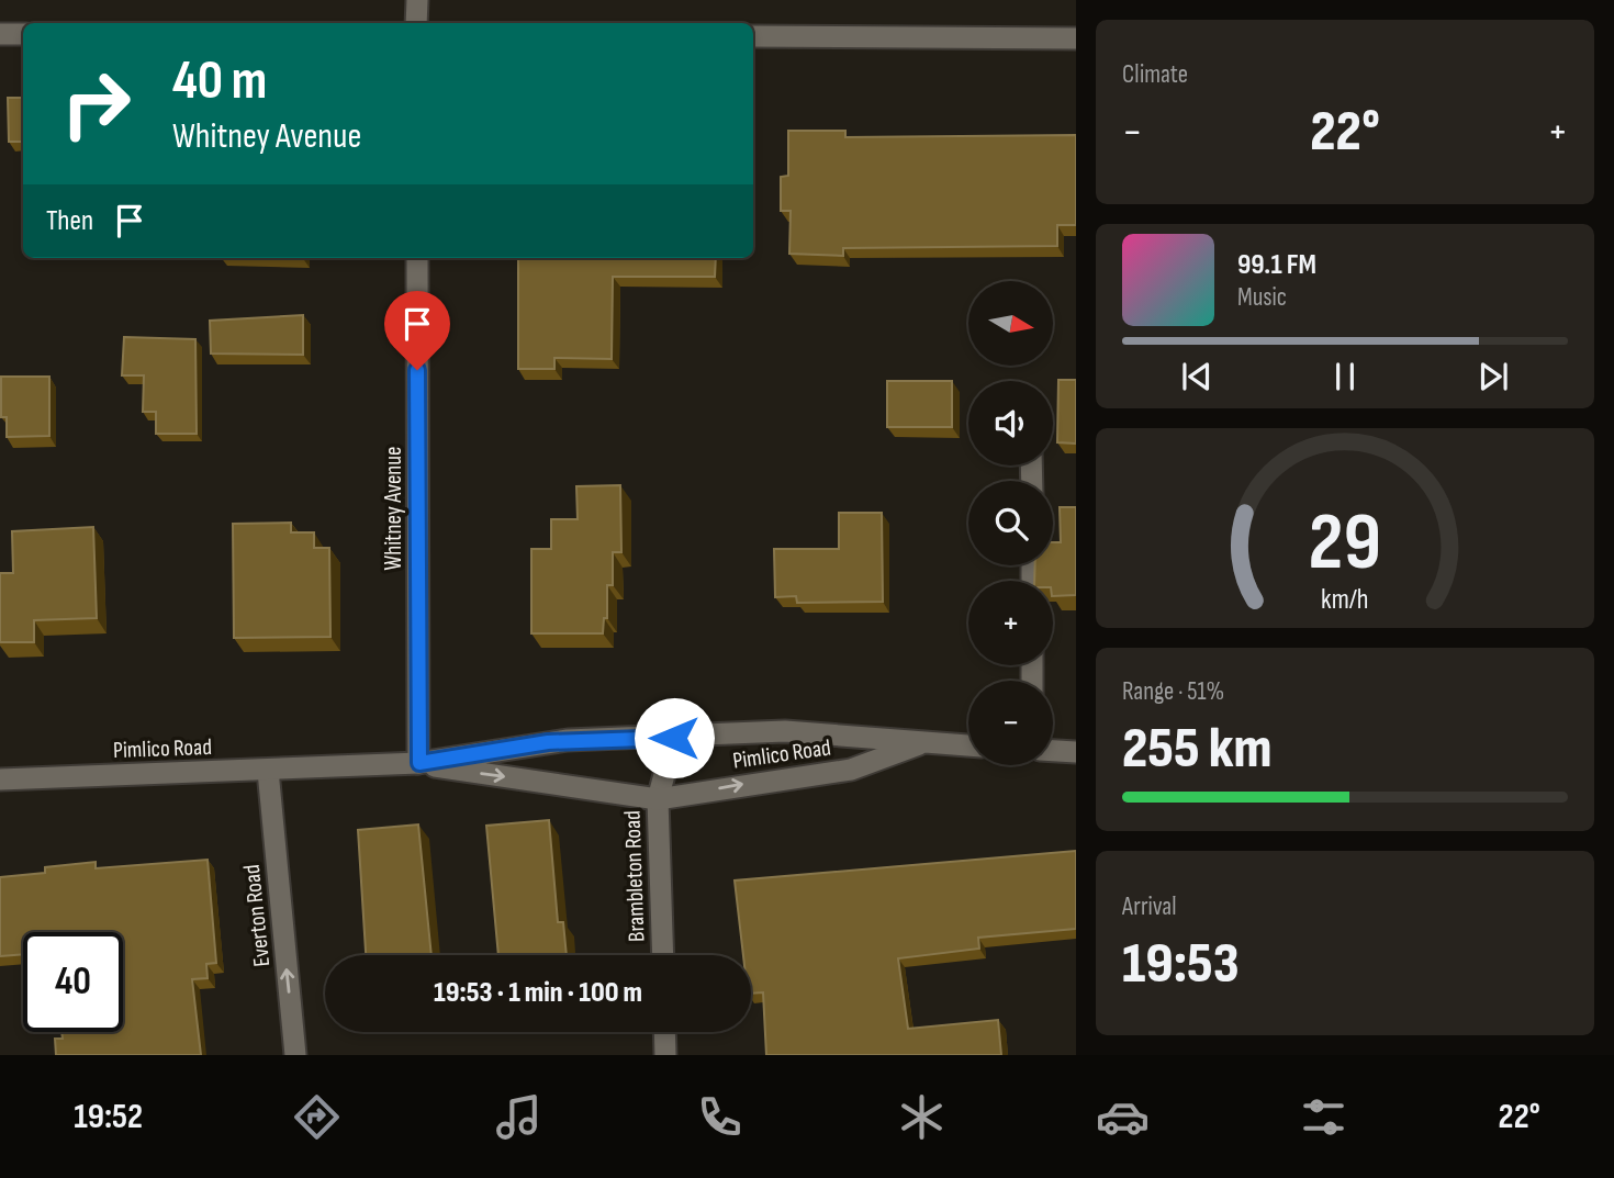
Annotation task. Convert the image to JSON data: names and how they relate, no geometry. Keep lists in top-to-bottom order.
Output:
{
  "streets": {
    "street": [
      "Whitney Avenue",
      "Pimlico Road",
      "Brambleton Road",
      "Everton Road"
    ]
  },
  "crossings": [
    ["Whitney Avenue", "Pimlico Road"],
    ["Pimlico Road", "Brambleton Road"],
    ["Pimlico Road", "Everton Road"]
  ],
  "one_way": ["Everton Road"],
  "north": "right",
  "page": {
    "tile": [
      "Climate",
      ["Range · 51%", "255 km"],
      ["Arrival", "19:53"]
    ],
    "turn": ["40 m", "Whitney Avenue"],
    "heat": ["−", "22°", "+"],
    "then": "Then",
    "song": ["99.1 FM", "Music"],
    "map_buttons": ["+", "−"],
    "limit": "40",
    "trip": "19:53 · 1 min · 100 m",
    "tabs": ["19:52", "22°"],
    "gauge": ["29", "km/h"]
  }
}
